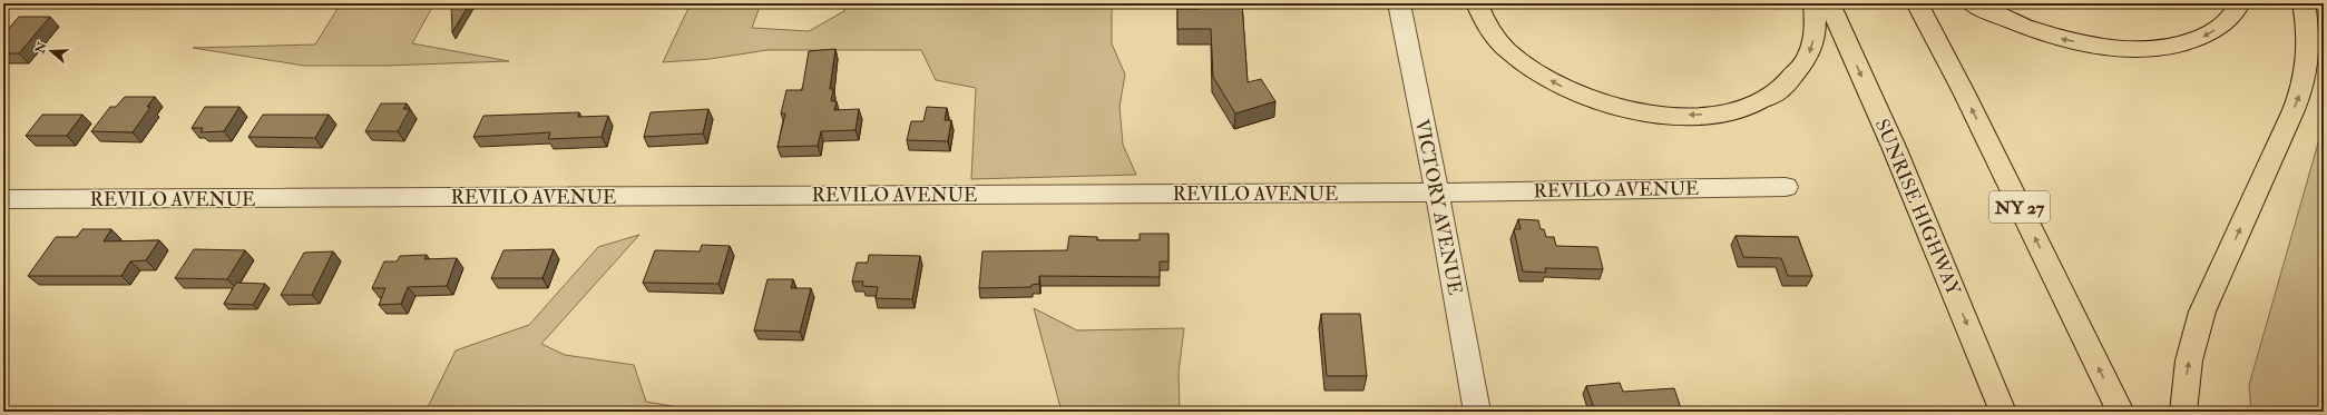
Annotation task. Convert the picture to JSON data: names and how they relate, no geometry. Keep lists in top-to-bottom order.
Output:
{
  "streets": {
    "highway": ["SUNRISE HIGHWAY", "NY 27"],
    "street": ["REVILO AVENUE", "VICTORY AVENUE"]
  },
  "crossings": [
    ["REVILO AVENUE", "VICTORY AVENUE"]
  ],
  "north": "left"
}
